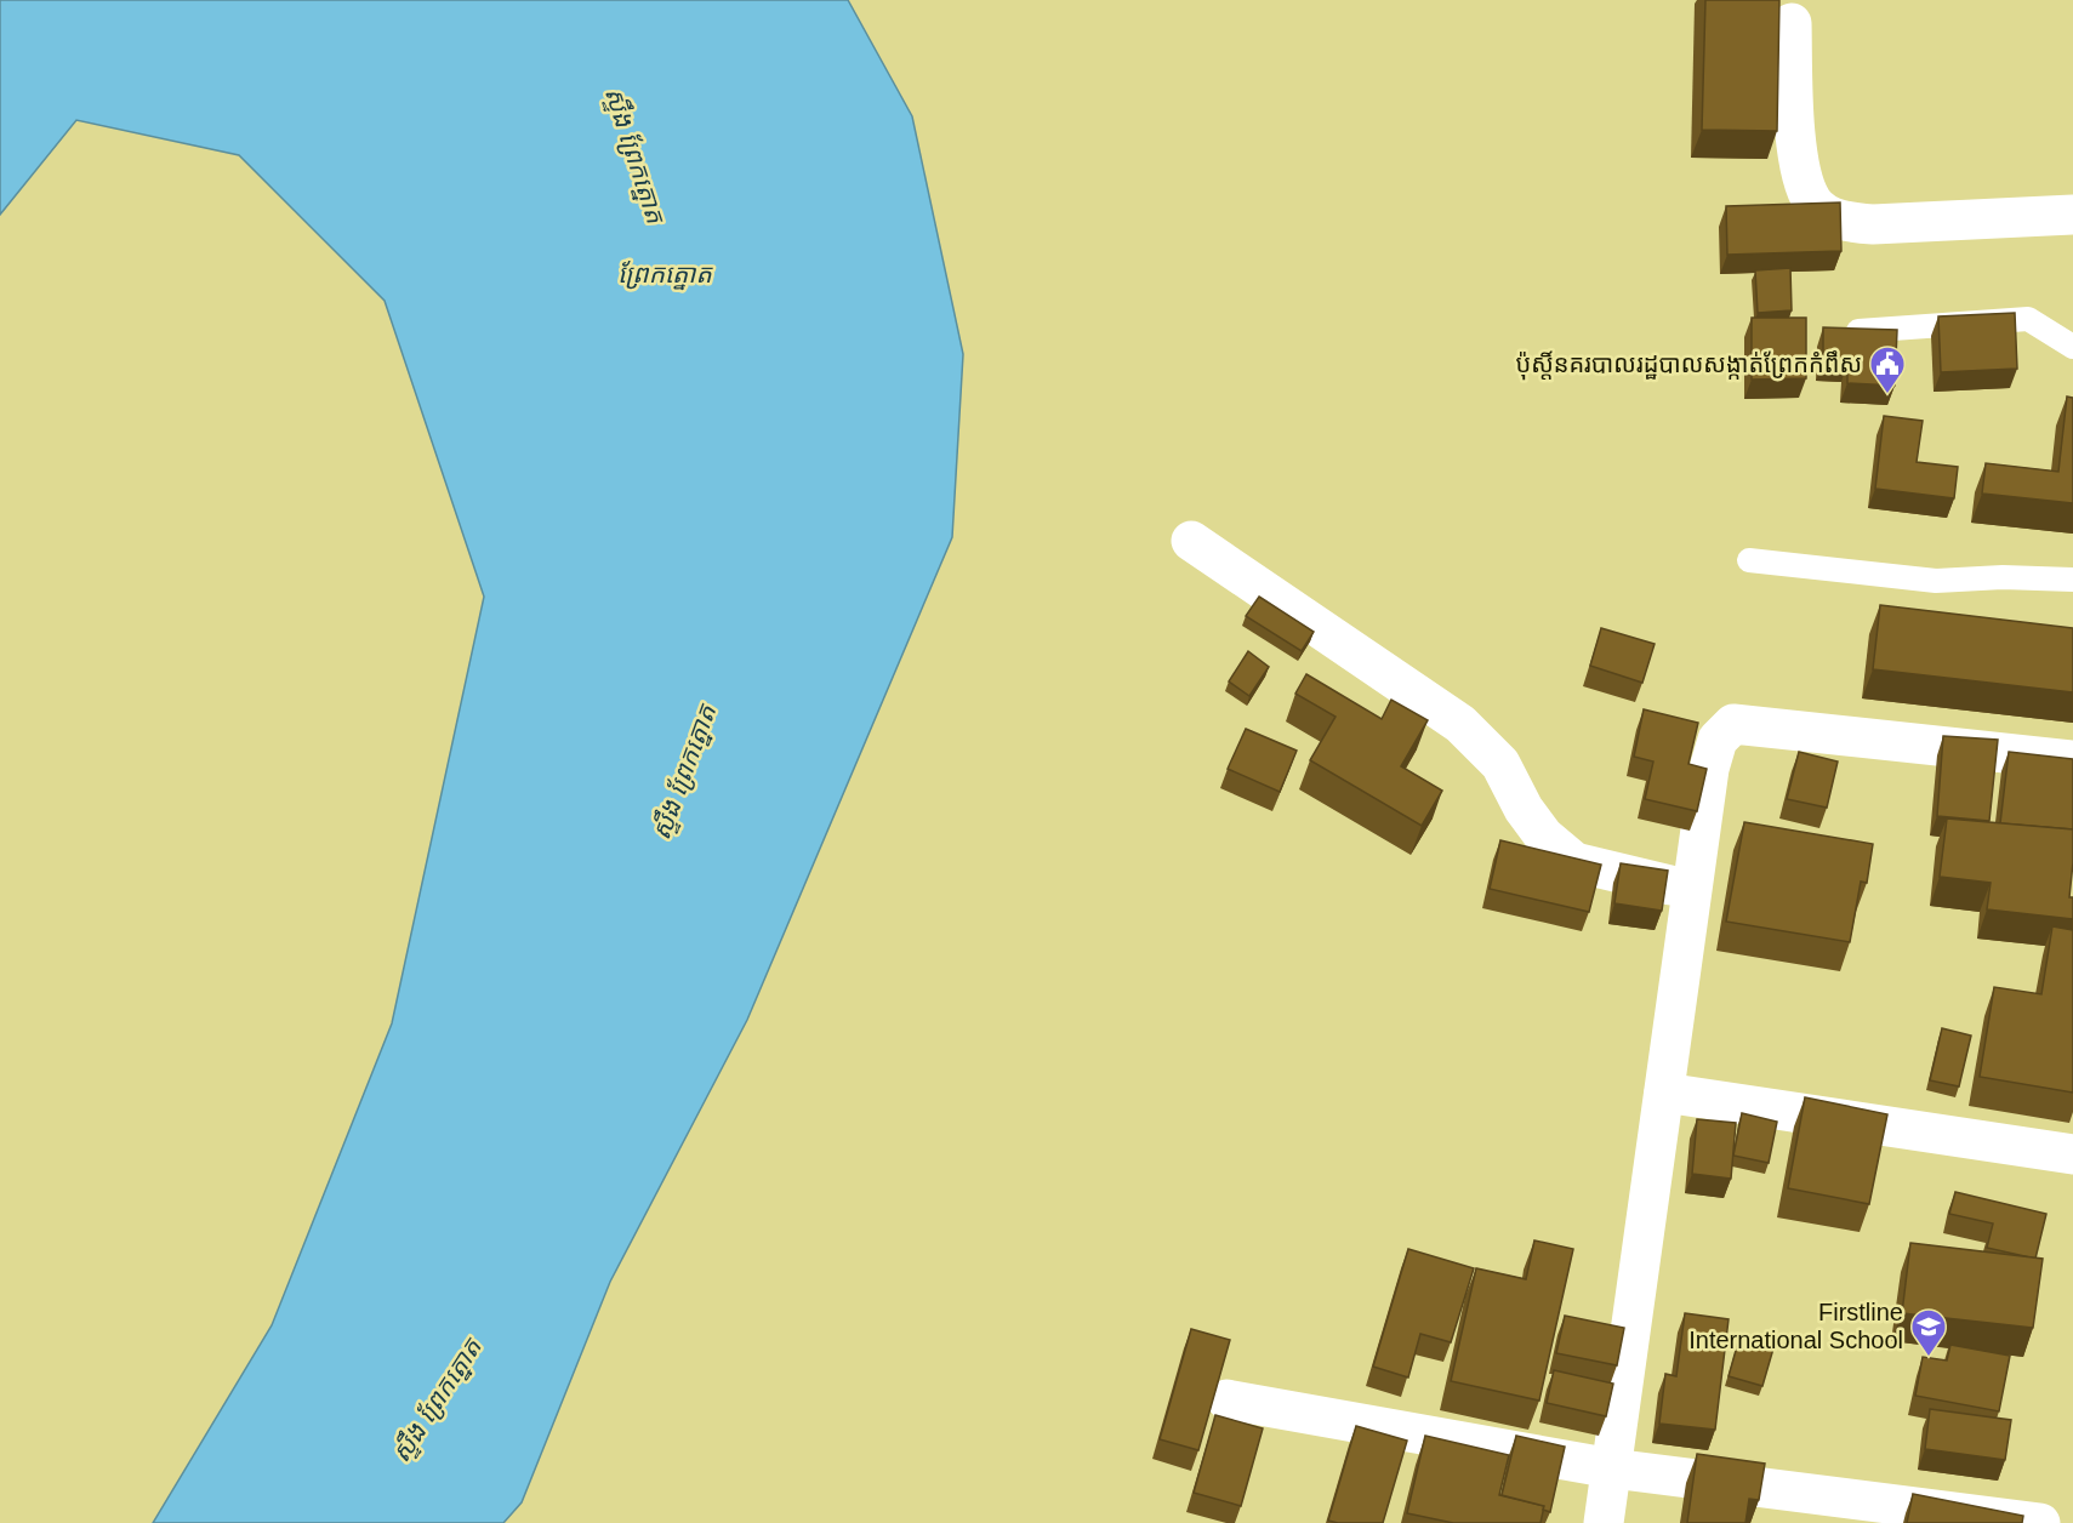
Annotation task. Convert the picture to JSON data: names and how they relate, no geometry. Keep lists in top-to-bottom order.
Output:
{
  "water": ["ស្ទឹង ព្រែកត្នោត", "ព្រែកត្នោត"],
  "places": {
    "public building": ["ប៉ុស្តិ៍នគរបាលរដ្ឋបាលសង្កាត់ព្រែកកំពឹស"],
    "school or university": ["Firstline International School"]
  }
}
